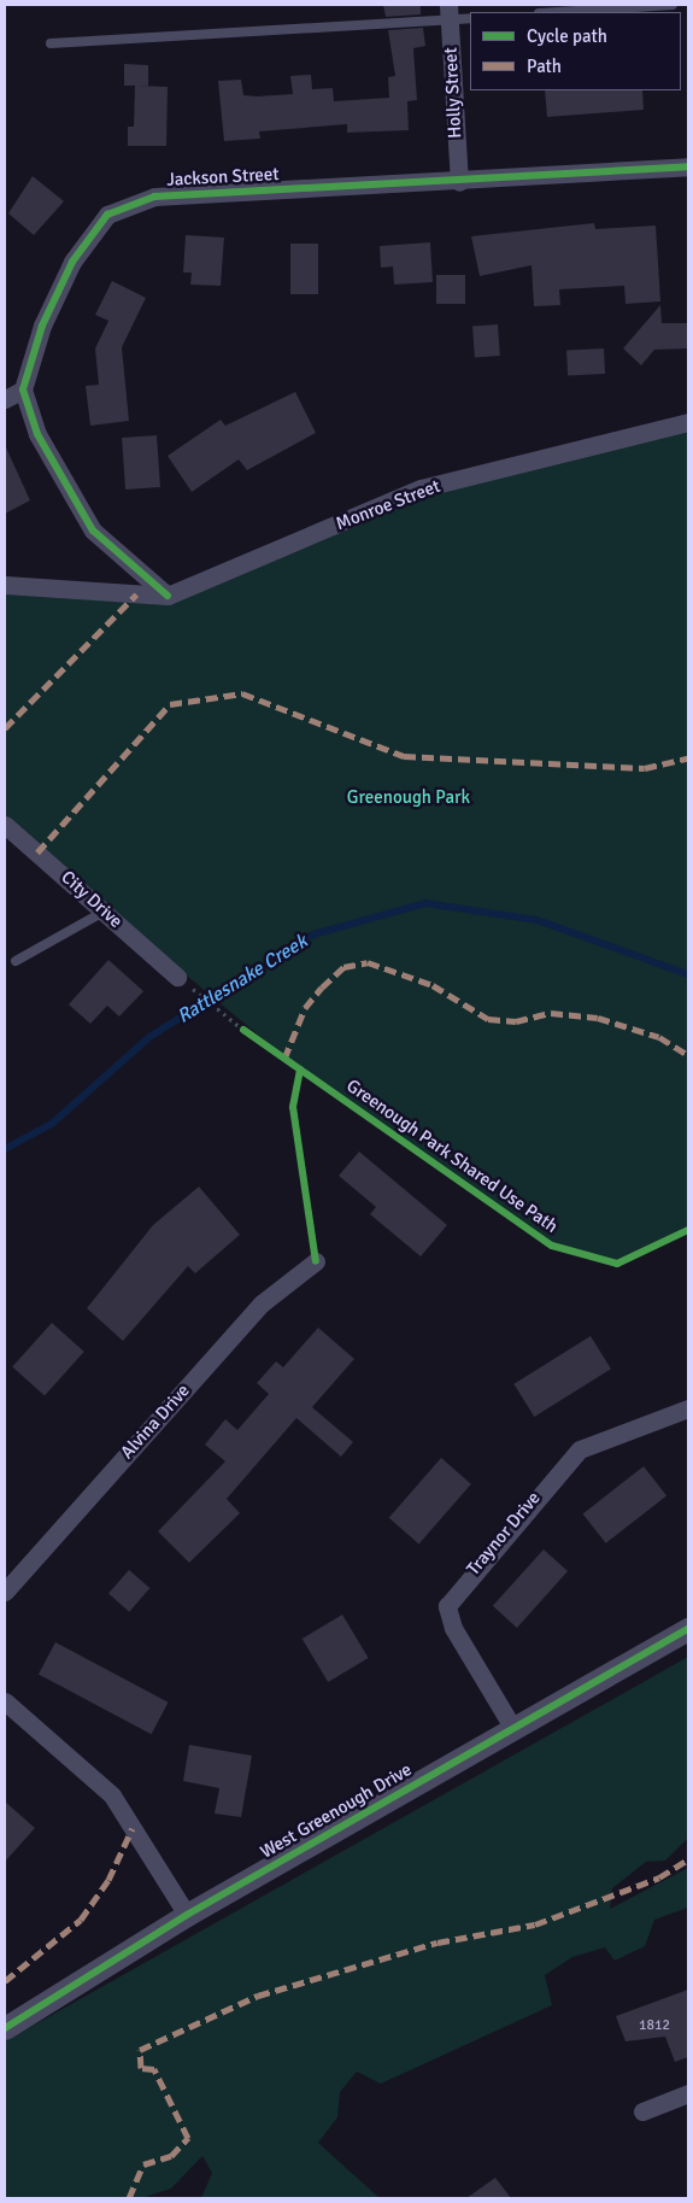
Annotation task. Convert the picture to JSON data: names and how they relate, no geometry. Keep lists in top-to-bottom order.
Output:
{
  "streets": {
    "street": [
      "Holly Street",
      "Jackson Street",
      "Monroe Street",
      "City Drive",
      "Alvina Drive",
      "Traynor Drive",
      "West Greenough Drive"
    ],
    "cycle path": ["Greenough Park Shared Use Path"]
  },
  "crossings": [
    ["Holly Street", "Jackson Street"],
    ["Traynor Drive", "West Greenough Drive"]
  ],
  "water": ["Rattlesnake Creek"],
  "parks": ["Greenough Park"],
  "house_numbers": ["1812"],
  "legend": ["Cycle path", "Path"]
}
